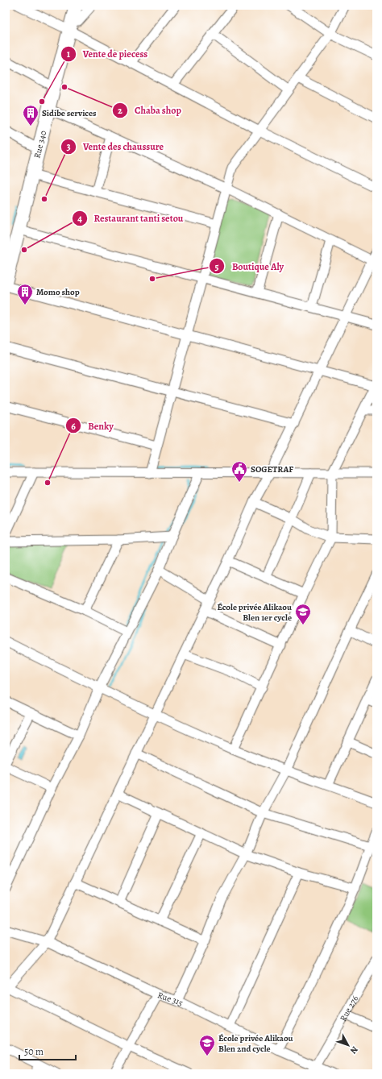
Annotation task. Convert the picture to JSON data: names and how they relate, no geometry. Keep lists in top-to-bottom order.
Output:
{
  "streets": {
    "street": ["Rue 340", "Rue 315", "Rue 276"]
  },
  "crossings": [
    ["Rue 315", "Rue 276"]
  ],
  "places": {
    "other": [
      "Chaba shop",
      "Vente de piecess",
      "Vente des chaussure",
      "Restaurant tanti setou",
      "Boutique Aly",
      "Benky"
    ],
    "building": ["Sidibe services", "Momo shop"],
    "public building": ["SOGETRAF"],
    "school or university": ["École privée Alikaou Blen 1er cycle", "École privée Alikaou Blen 2nd cycle"]
  },
  "scale_bar": "50 m",
  "north": "bottom right"
}
